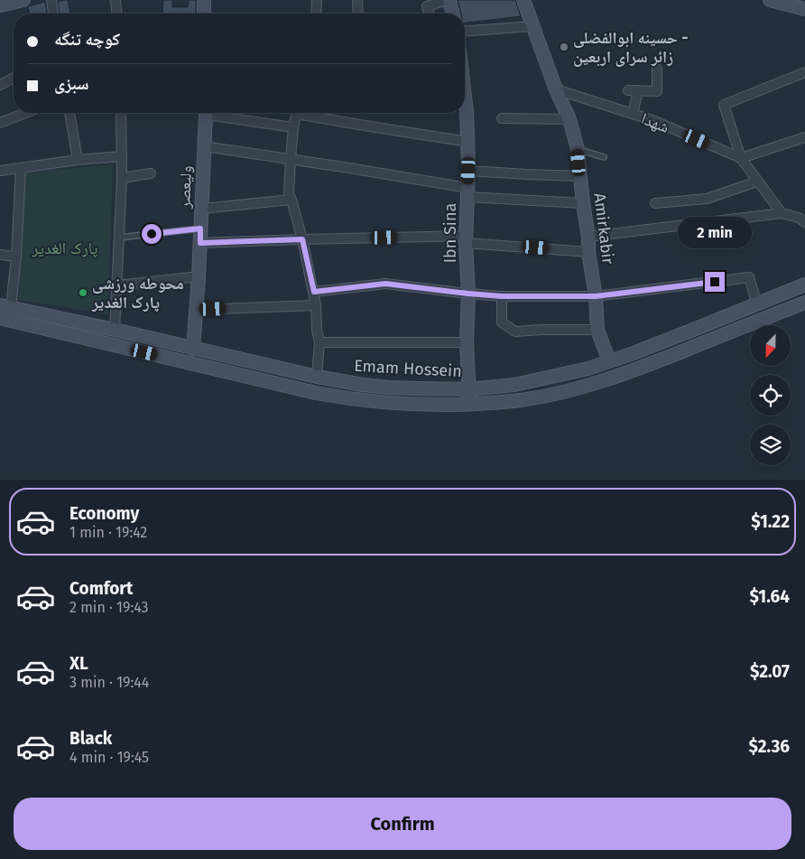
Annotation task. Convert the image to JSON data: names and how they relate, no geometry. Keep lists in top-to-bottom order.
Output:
{
  "streets": {
    "main road": [
      "ولیعصر",
      "Amirkabir",
      "Ibn Sina",
      "Emam Hossein"
    ],
    "street": ["شهدا"]
  },
  "crossings": [
    ["شهدا", "Amirkabir"],
    ["ولیعصر", "Emam Hossein"],
    ["Amirkabir", "Emam Hossein"],
    ["Ibn Sina", "Emam Hossein"]
  ],
  "parks": ["پارک الغدیر"],
  "places": ["حسینه ابوالفضلی - زائر سرای اربعین", "محوطه ورزشی پارک الغدیر"],
  "north": "bottom",
  "page": {
    "banner": ["کوچه تنگه", "سبزی"],
    "bubble": "2 min",
    "list": [
      {
        "name": "Economy",
        "note": "1 min · 19:42",
        "value": "$1.22"
      },
      {
        "name": "Comfort",
        "note": "2 min · 19:43",
        "value": "$1.64"
      },
      {
        "name": "XL",
        "note": "3 min · 19:44",
        "value": "$2.07"
      },
      {
        "name": "Black",
        "note": "4 min · 19:45",
        "value": "$2.36"
      }
    ],
    "buttons": "Confirm"
  }
}
